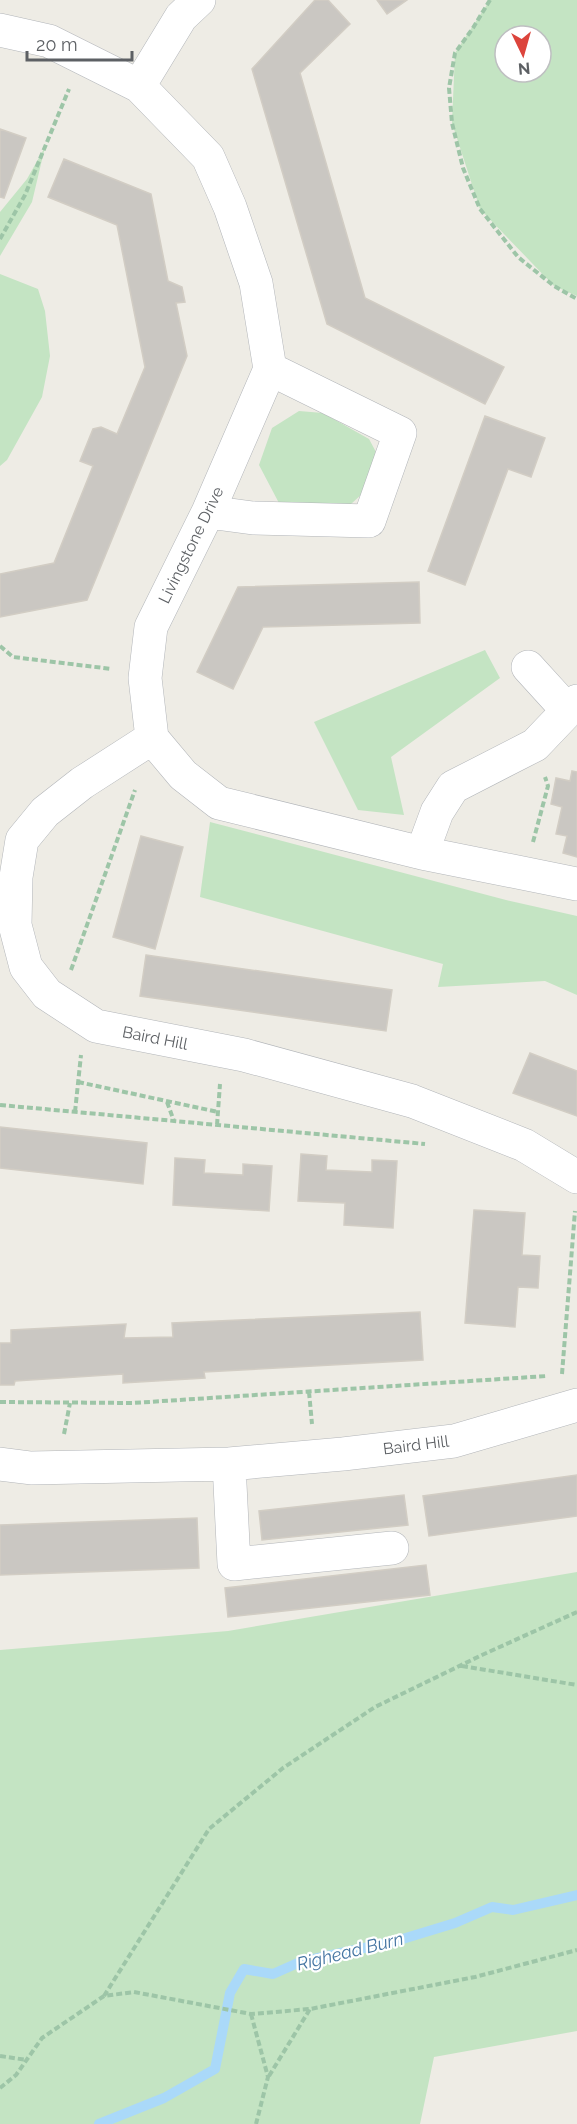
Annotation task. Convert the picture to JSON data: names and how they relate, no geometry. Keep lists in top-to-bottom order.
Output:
{
  "streets": {
    "street": ["Livingstone Drive", "Baird Hill"]
  },
  "crossings": [
    ["Livingstone Drive", "Baird Hill"]
  ],
  "water": ["Righead Burn"],
  "scale_bar": "20 m",
  "north": "bottom"
}
